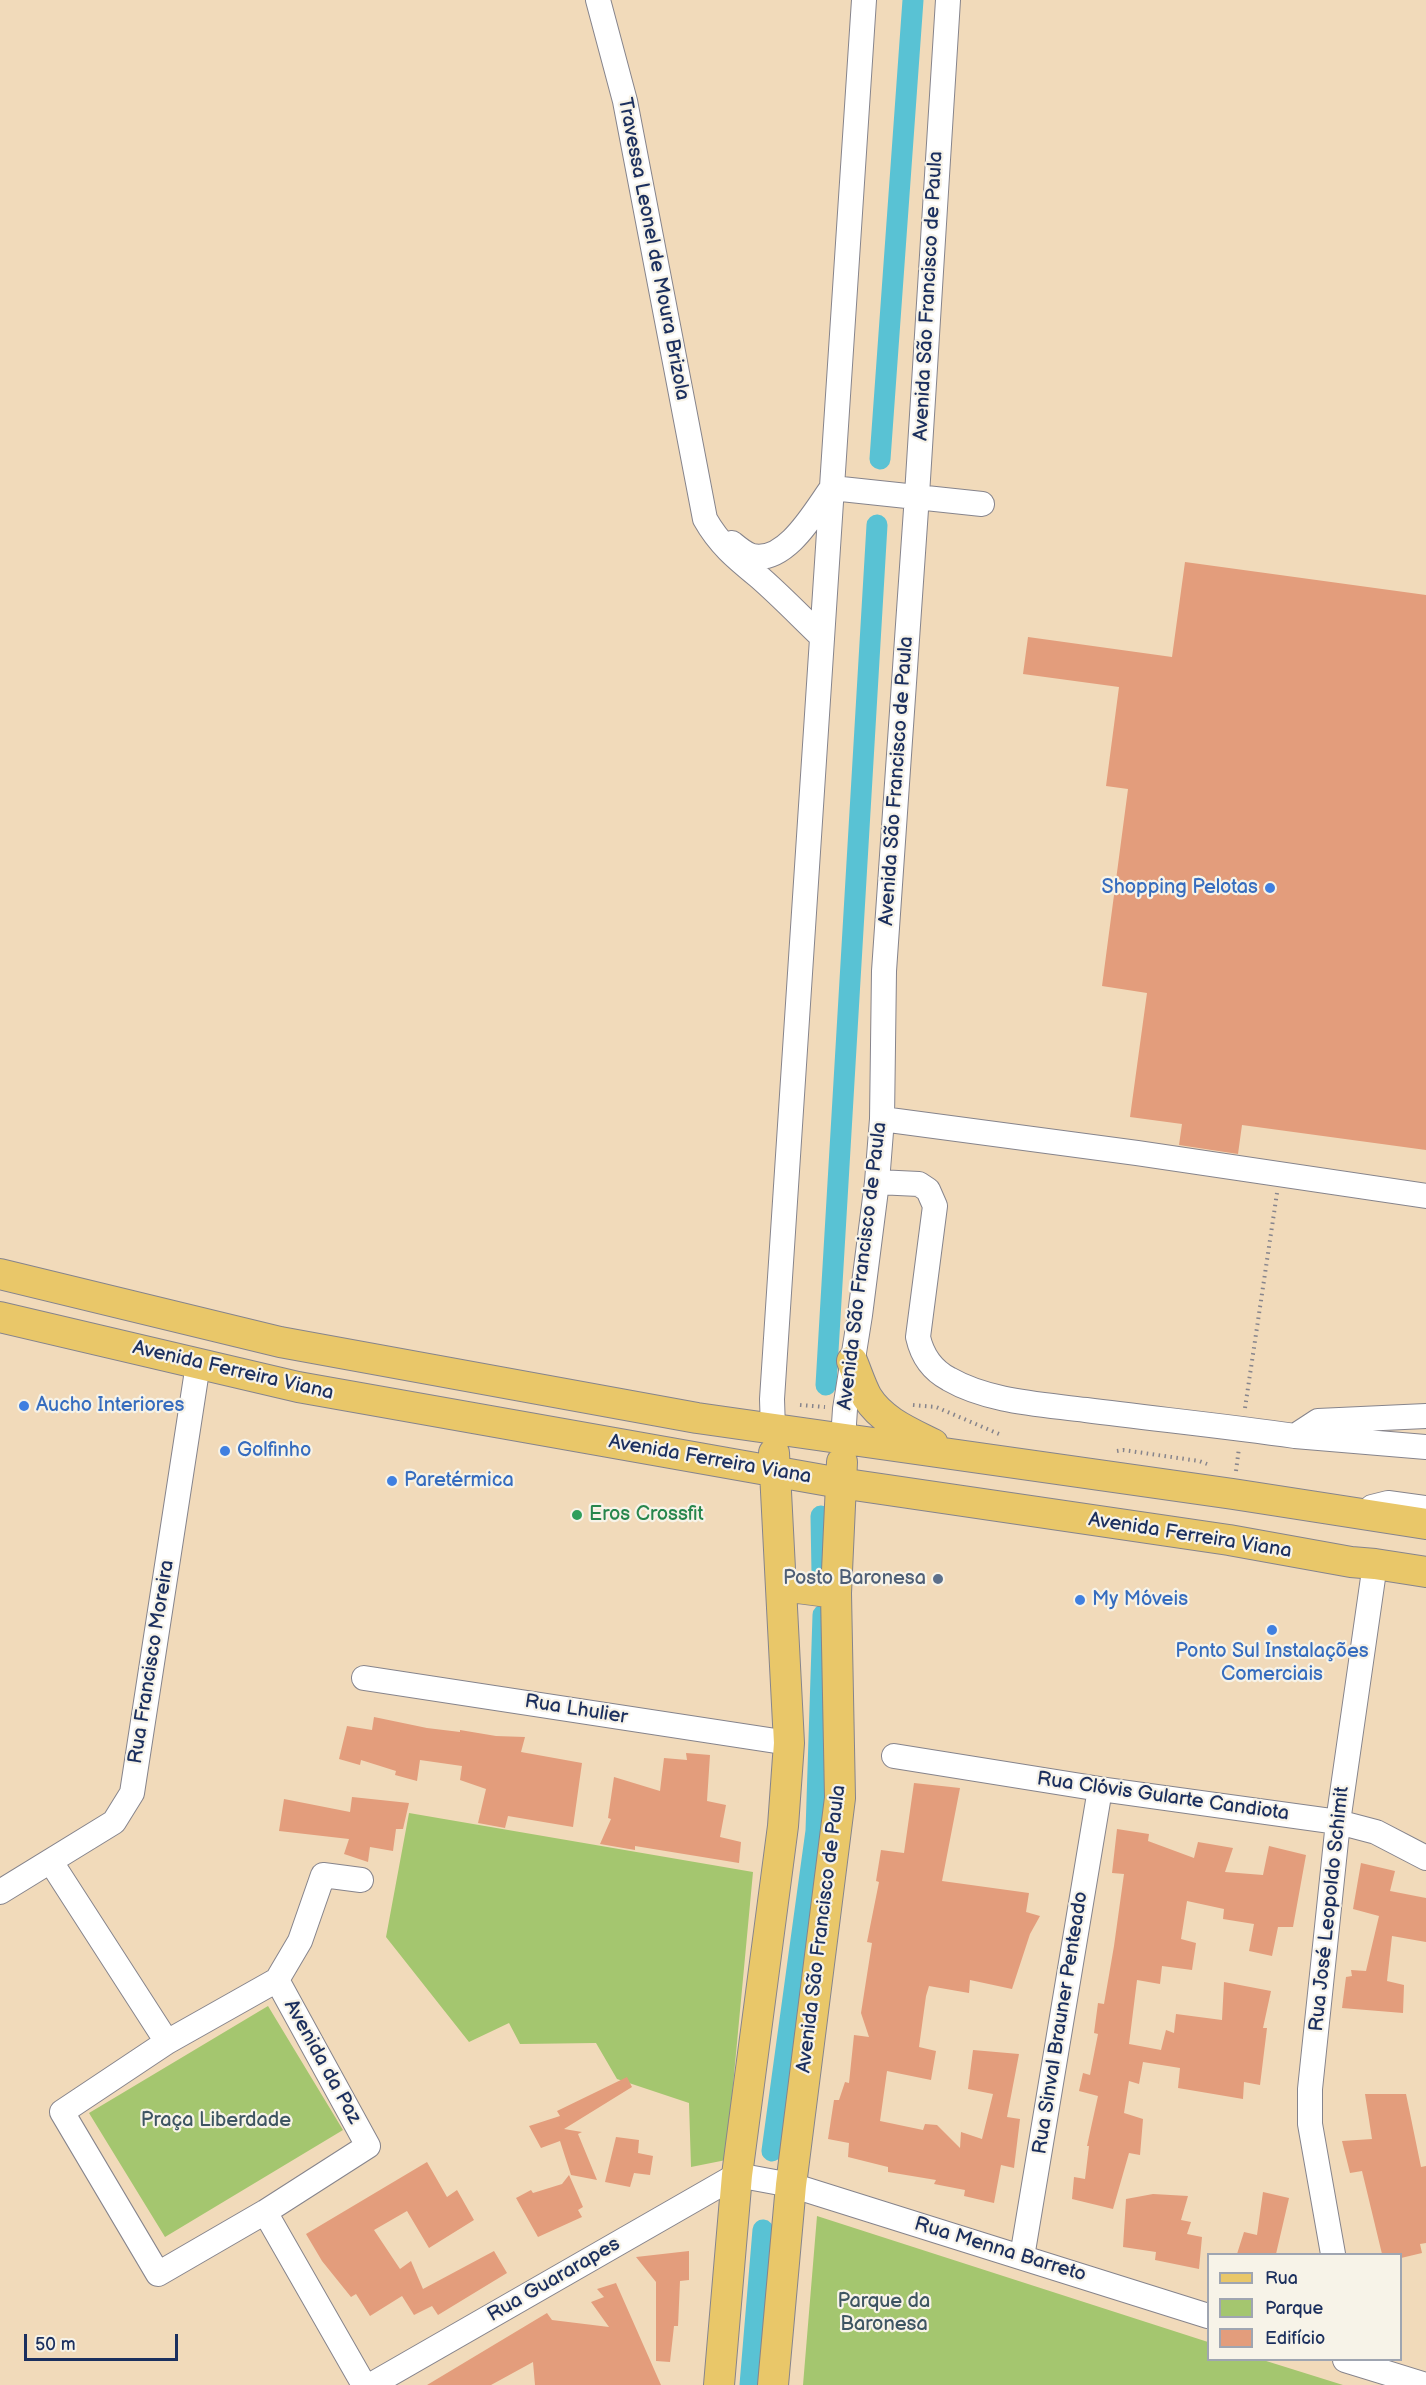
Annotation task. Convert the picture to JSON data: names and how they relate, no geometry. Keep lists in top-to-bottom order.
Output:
{
  "streets": {
    "main road": ["Avenida São Francisco de Paula", "Avenida Ferreira Viana"],
    "street": [
      "Travessa Leonel de Moura Brizola",
      "Rua Francisco Moreira",
      "Rua Lhulier",
      "Rua Clóvis Gularte Candiota",
      "Rua José Leopoldo Schimit",
      "Rua Sinval Brauner Penteado",
      "Avenida da Paz",
      "Rua Menna Barreto",
      "Rua Guararapes"
    ]
  },
  "crossings": [
    ["Avenida São Francisco de Paula", "Avenida Ferreira Viana"],
    ["Avenida São Francisco de Paula", "Rua Menna Barreto"],
    ["Avenida Ferreira Viana", "Rua Francisco Moreira"],
    ["Avenida Ferreira Viana", "Rua José Leopoldo Schimit"],
    ["Rua Clóvis Gularte Candiota", "Rua José Leopoldo Schimit"],
    ["Rua Clóvis Gularte Candiota", "Rua Sinval Brauner Penteado"],
    ["Rua Sinval Brauner Penteado", "Rua Menna Barreto"],
    ["Rua Menna Barreto", "Rua Guararapes"]
  ],
  "parks": ["Praça Liberdade", "Parque da Baronesa"],
  "places": [
    "Shopping Pelotas",
    "Aucho Interiores",
    "Golfinho",
    "Paretérmica",
    "Eros Crossfit",
    "Posto Baronesa",
    "My Móveis",
    "Ponto Sul Instalações Comerciais"
  ],
  "legend": ["Rua", "Parque", "Edifício"],
  "scale_bar": "50 m"
}
